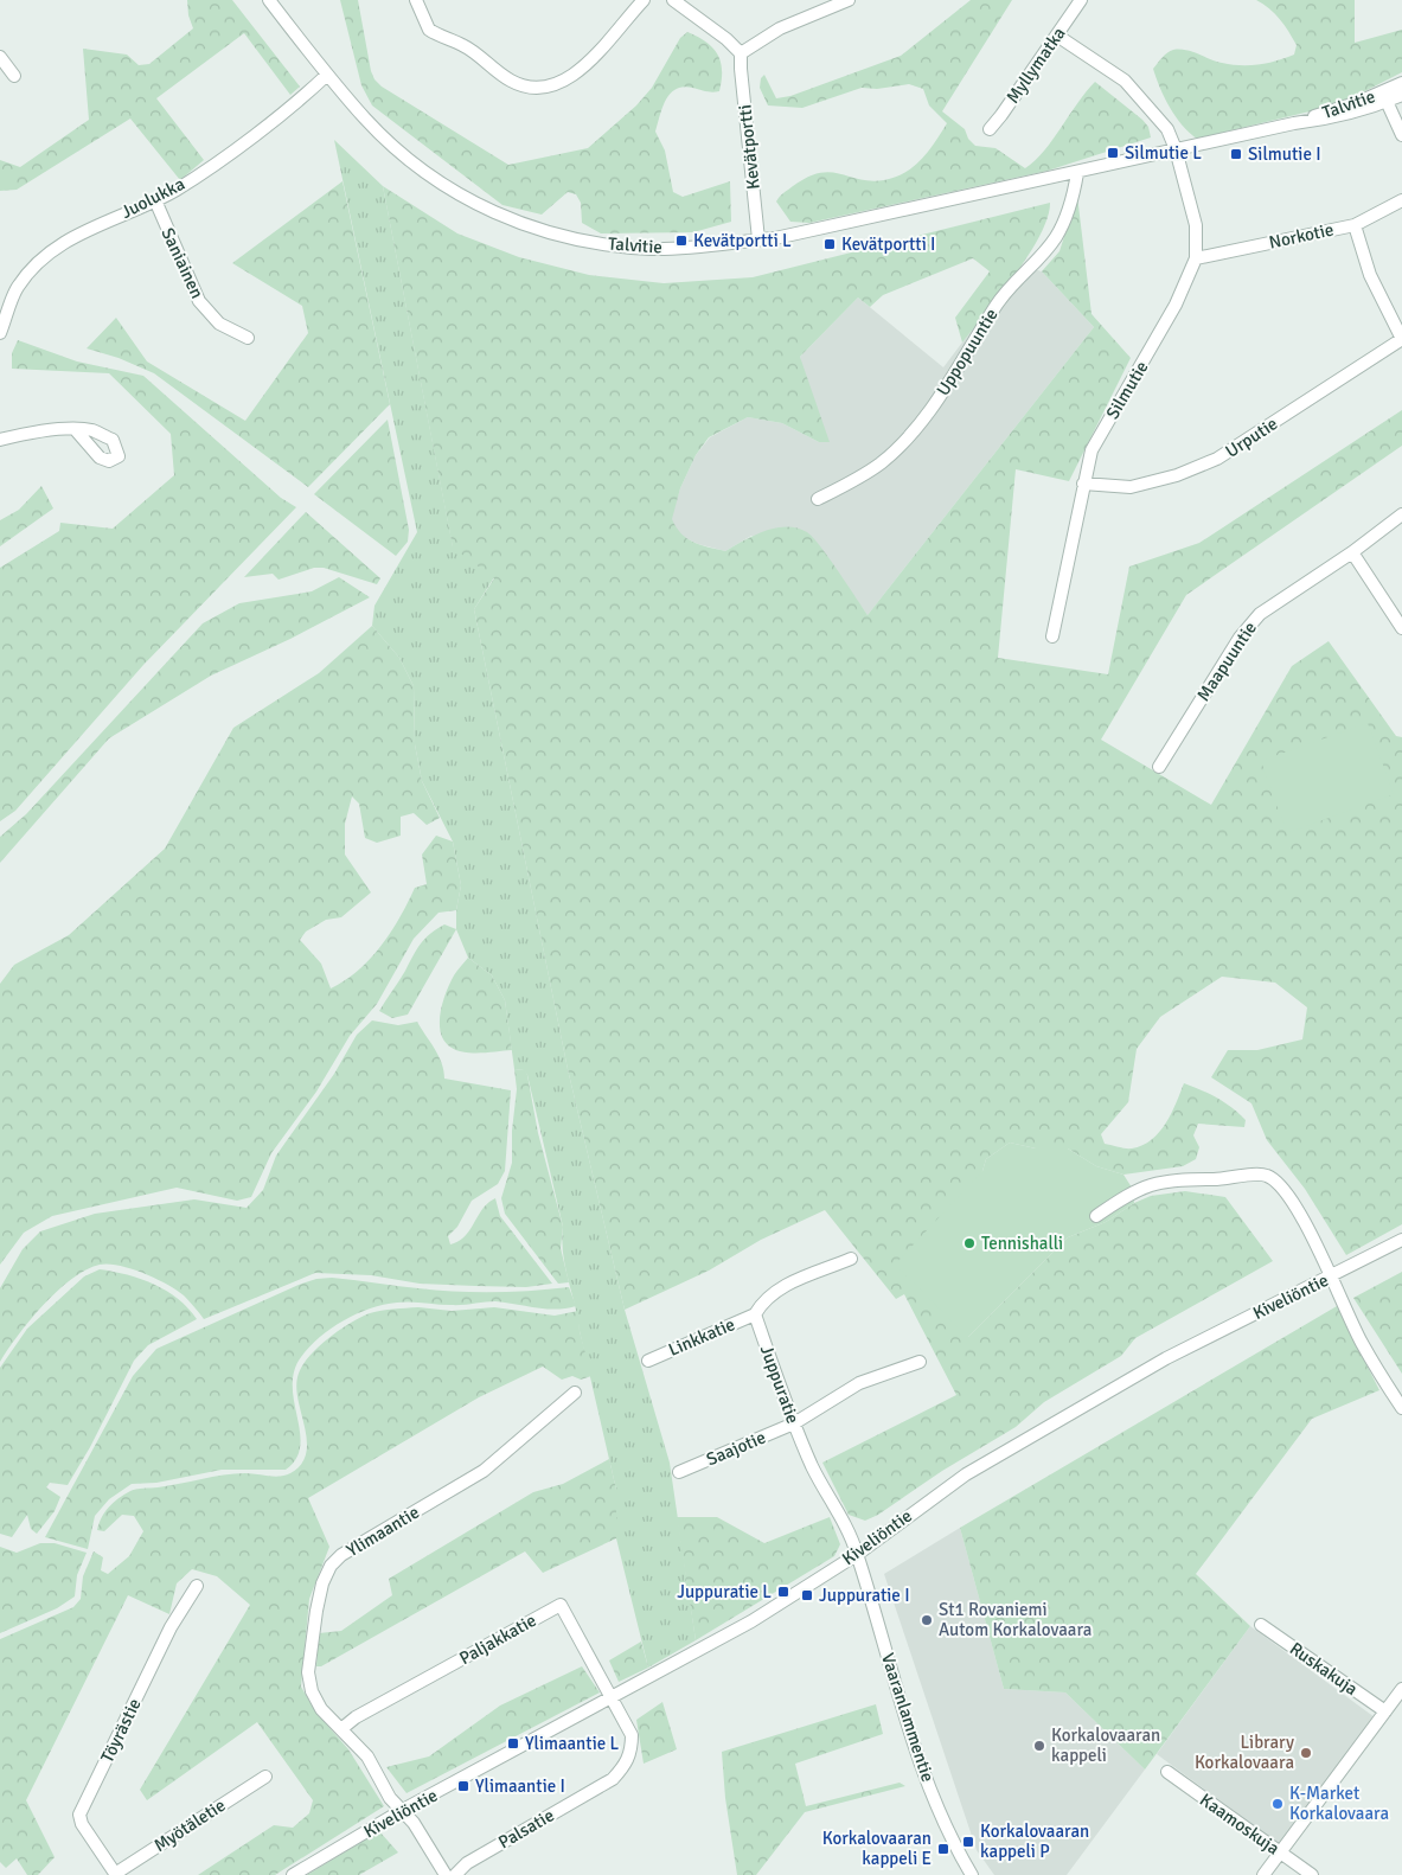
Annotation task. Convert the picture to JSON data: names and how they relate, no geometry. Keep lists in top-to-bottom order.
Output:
{
  "streets": {
    "street": [
      "Myllymatka",
      "Talvitie",
      "Kevätportti",
      "Juolukka",
      "Norkotie",
      "Saniainen",
      "Uppopuuntie",
      "Silmutie",
      "Urputie",
      "Maapuuntie",
      "Kiveliöntie",
      "Linkkatie",
      "Juppuratie",
      "Saajotie",
      "Ylimaantie",
      "Paljakkatie",
      "Ruskakuja",
      "Vaaranlammentie",
      "Töyrästie",
      "Kaamoskuja",
      "Myötäletie",
      "Palsatie"
    ]
  },
  "crossings": [
    ["Myllymatka", "Silmutie"],
    ["Talvitie", "Kevätportti"],
    ["Talvitie", "Juolukka"],
    ["Talvitie", "Uppopuuntie"],
    ["Talvitie", "Silmutie"],
    ["Juolukka", "Saniainen"],
    ["Norkotie", "Silmutie"],
    ["Norkotie", "Urputie"],
    ["Silmutie", "Urputie"],
    ["Kiveliöntie", "Juppuratie"],
    ["Kiveliöntie", "Ylimaantie"],
    ["Kiveliöntie", "Paljakkatie"],
    ["Kiveliöntie", "Vaaranlammentie"],
    ["Kiveliöntie", "Palsatie"],
    ["Linkkatie", "Juppuratie"],
    ["Juppuratie", "Saajotie"],
    ["Juppuratie", "Vaaranlammentie"],
    ["Ylimaantie", "Paljakkatie"],
    ["Paljakkatie", "Palsatie"],
    ["Töyrästie", "Myötäletie"]
  ],
  "places": {
    "transit": [
      "Silmutie L",
      "Silmutie I",
      "Kevätportti L",
      "Kevätportti I",
      "Juppuratie L",
      "Juppuratie I",
      "Ylimaantie L",
      "Ylimaantie I",
      "Korkalovaaran kappeli P",
      "Korkalovaaran kappeli E"
    ],
    "other": [
      "Tennishalli",
      "St1 Rovaniemi Autom Korkalovaara",
      "Korkalovaaran kappeli",
      "Library Korkalovaara",
      "K-Market Korkalovaara"
    ]
  }
}
